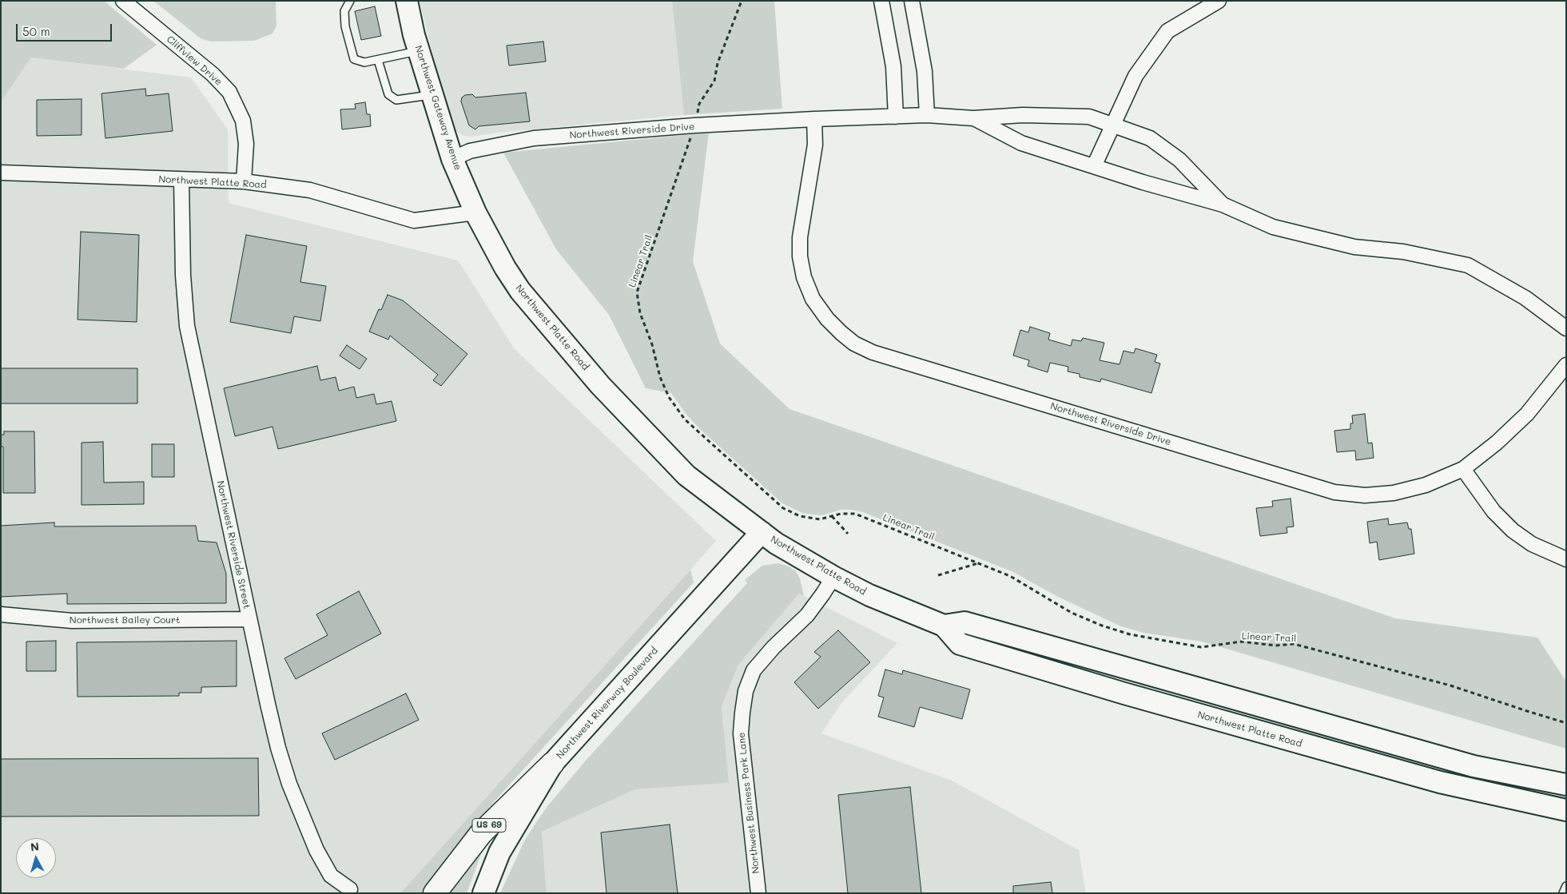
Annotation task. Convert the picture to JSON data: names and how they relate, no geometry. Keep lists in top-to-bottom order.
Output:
{
  "streets": {
    "highway": ["US 69"],
    "main road": ["Northwest Gateway Avenue", "Northwest Platte Road", "Northwest Riverway Boulevard"],
    "street": [
      "Cliffview Drive",
      "Northwest Riverside Drive",
      "Northwest Riverside Street",
      "Northwest Bailey Court",
      "Northwest Business Park Lane"
    ],
    "path": ["Linear Trail"]
  },
  "crossings": [
    ["Cliffview Drive", "Northwest Platte Road"],
    ["Northwest Gateway Avenue", "Northwest Riverside Drive"],
    ["Northwest Gateway Avenue", "Northwest Platte Road"],
    ["Northwest Riverside Drive", "Linear Trail"],
    ["Northwest Platte Road", "Northwest Riverside Street"],
    ["Northwest Platte Road", "Northwest Riverway Boulevard"],
    ["Northwest Platte Road", "Northwest Business Park Lane"],
    ["Northwest Riverside Street", "Northwest Bailey Court"],
    ["Northwest Riverway Boulevard", "US 69"]
  ],
  "scale_bar": "50 m",
  "north": "top"
}
